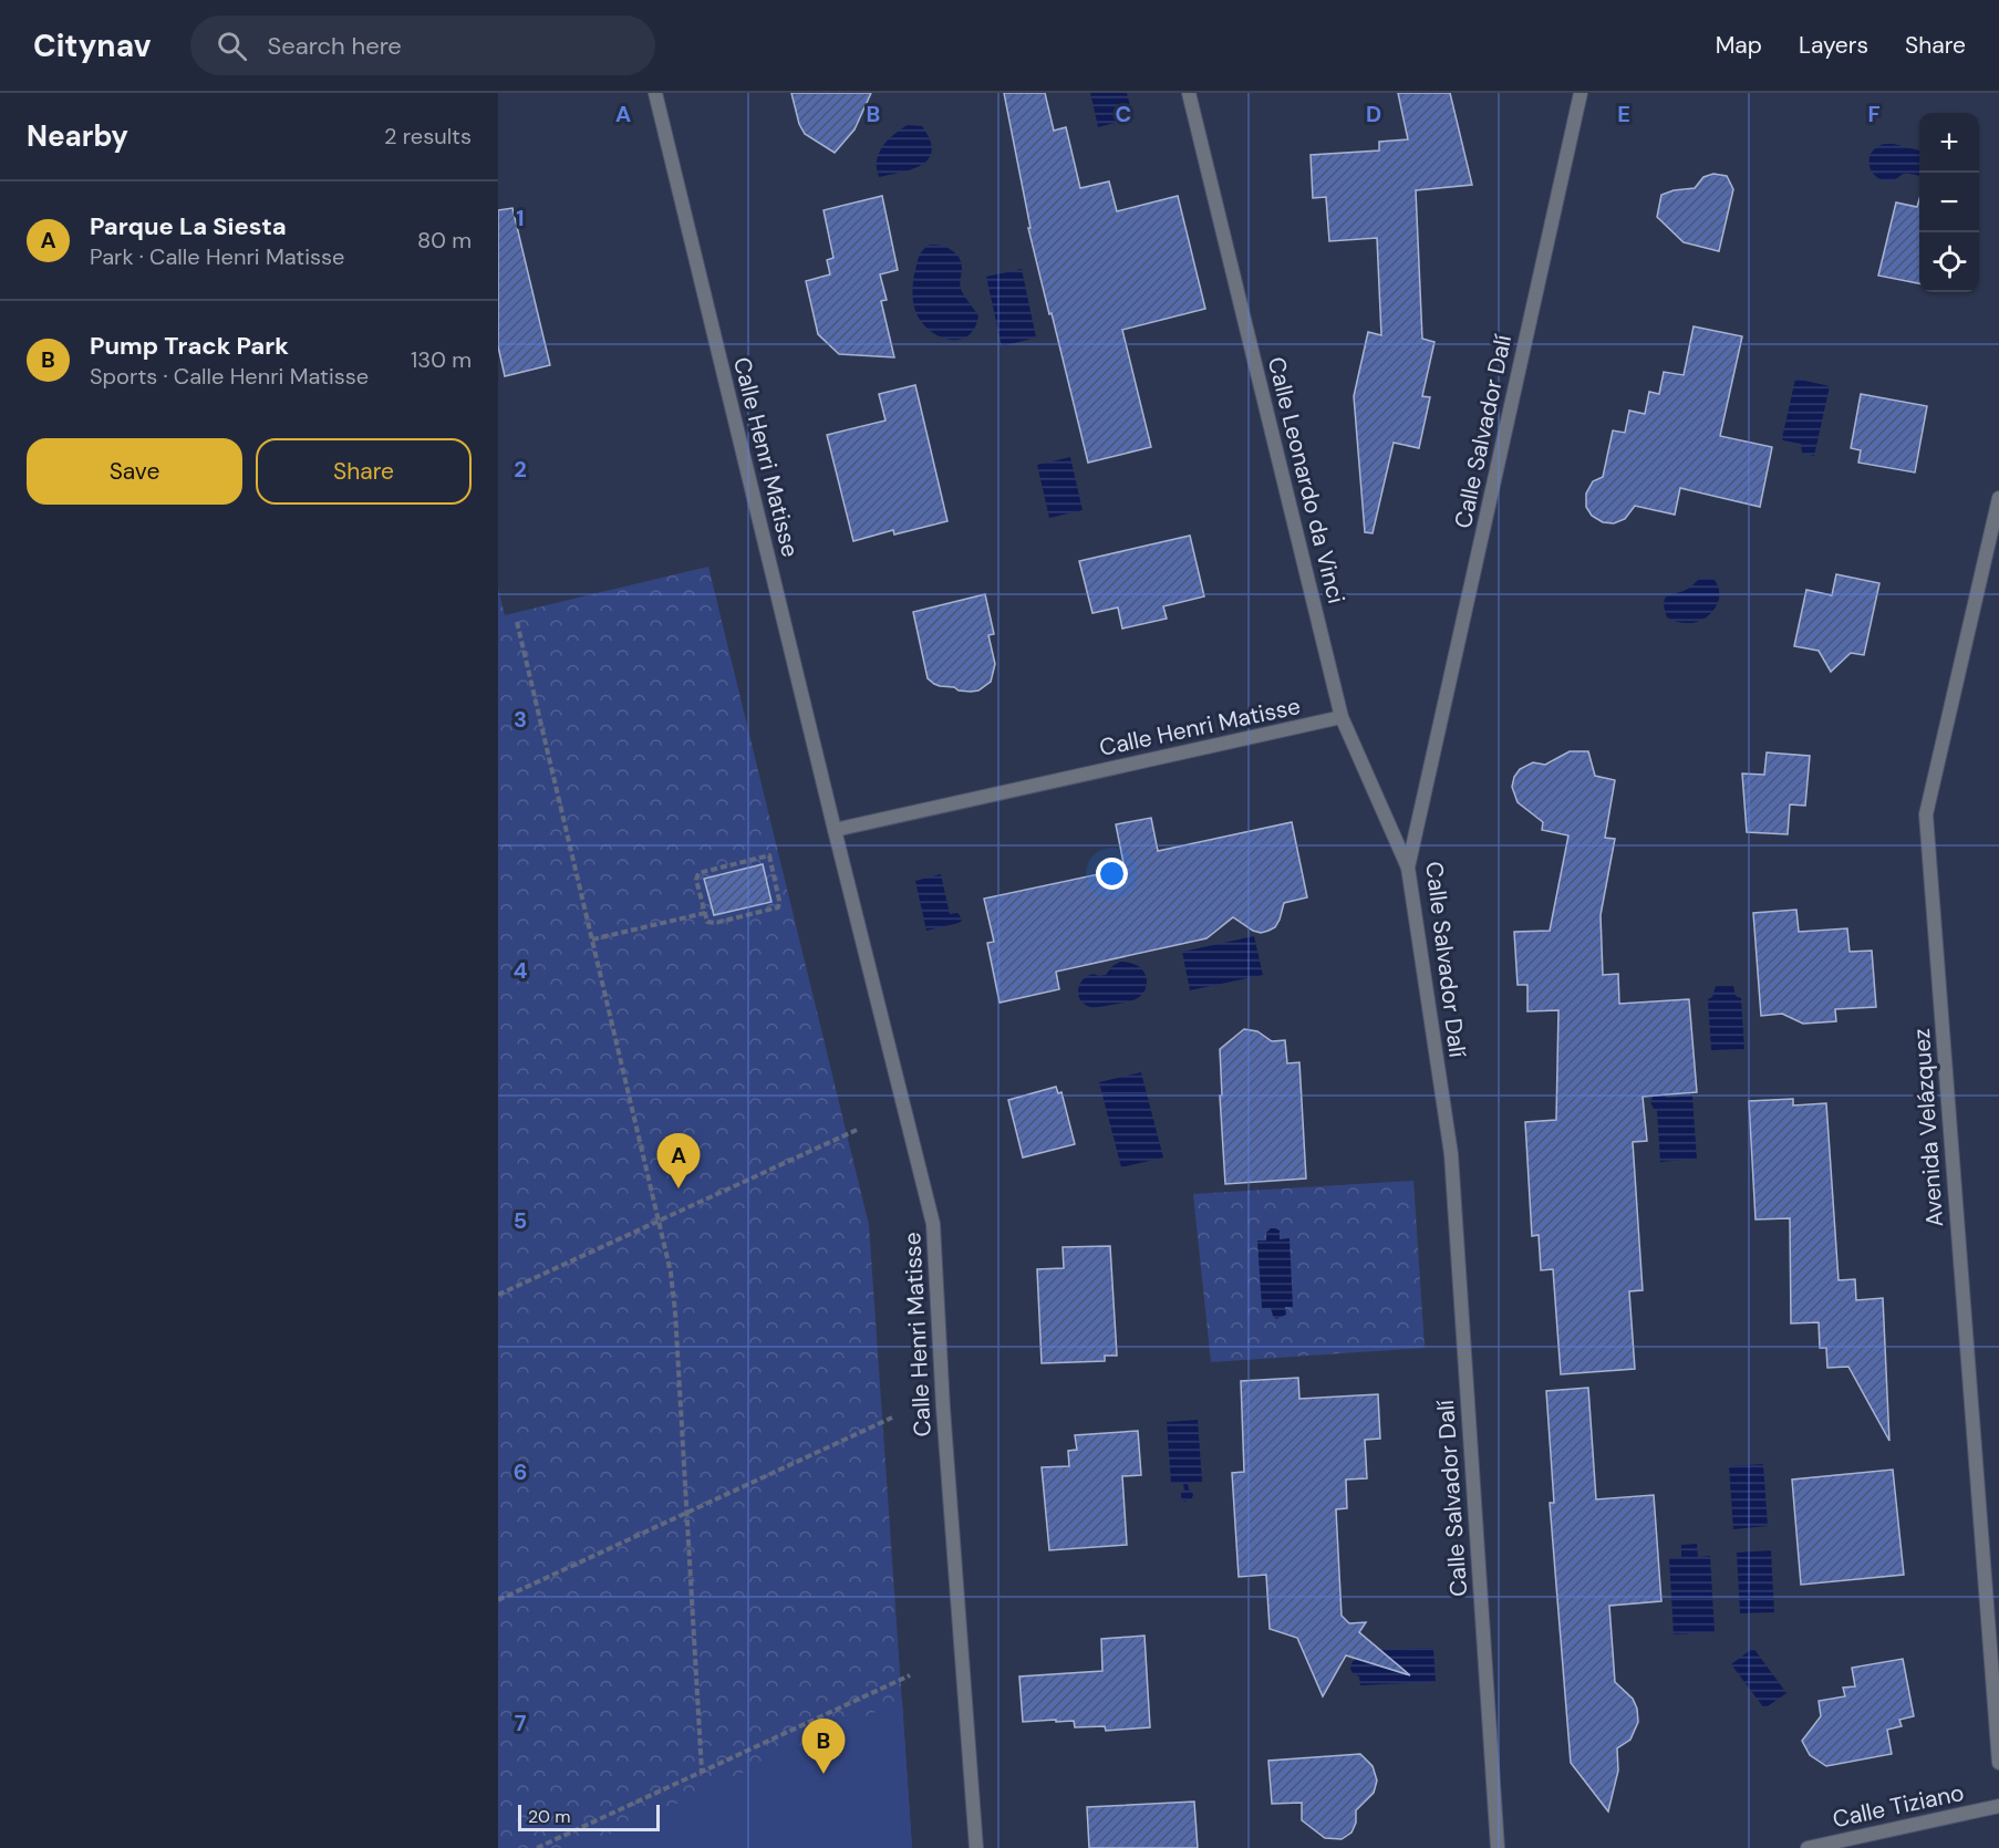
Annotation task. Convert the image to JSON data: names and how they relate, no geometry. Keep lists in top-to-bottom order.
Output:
{
  "streets": {
    "street": [
      "Calle Salvador Dalí",
      "Calle Henri Matisse",
      "Calle Leonardo da Vinci",
      "Avenida Velázquez",
      "Calle Tiziano"
    ]
  },
  "crossings": [
    ["Calle Salvador Dalí", "Calle Leonardo da Vinci"],
    ["Calle Henri Matisse", "Calle Leonardo da Vinci"]
  ],
  "scale_bar": "20 m",
  "page": {
    "header": "Citynav",
    "search": "Search here",
    "nav": ["Map", "Layers", "Share"],
    "heading": ["Nearby", "2 results"],
    "map_buttons": ["+", "−"],
    "list": [
      {
        "mark": "A",
        "name": "Parque La Siesta",
        "note": "Park · Calle Henri Matisse",
        "value": "80 m"
      },
      {
        "mark": "B",
        "name": "Pump Track Park",
        "note": "Sports · Calle Henri Matisse",
        "value": "130 m"
      }
    ],
    "buttons": ["Save", "Share"],
    "pins": ["A", "B"],
    "scale": "20 m"
  },
  "grid": {
    "columns": [
      "A",
      "B",
      "C",
      "D",
      "E",
      "F"
    ],
    "rows": [
      "1",
      "2",
      "3",
      "4",
      "5",
      "6",
      "7"
    ]
  }
}
